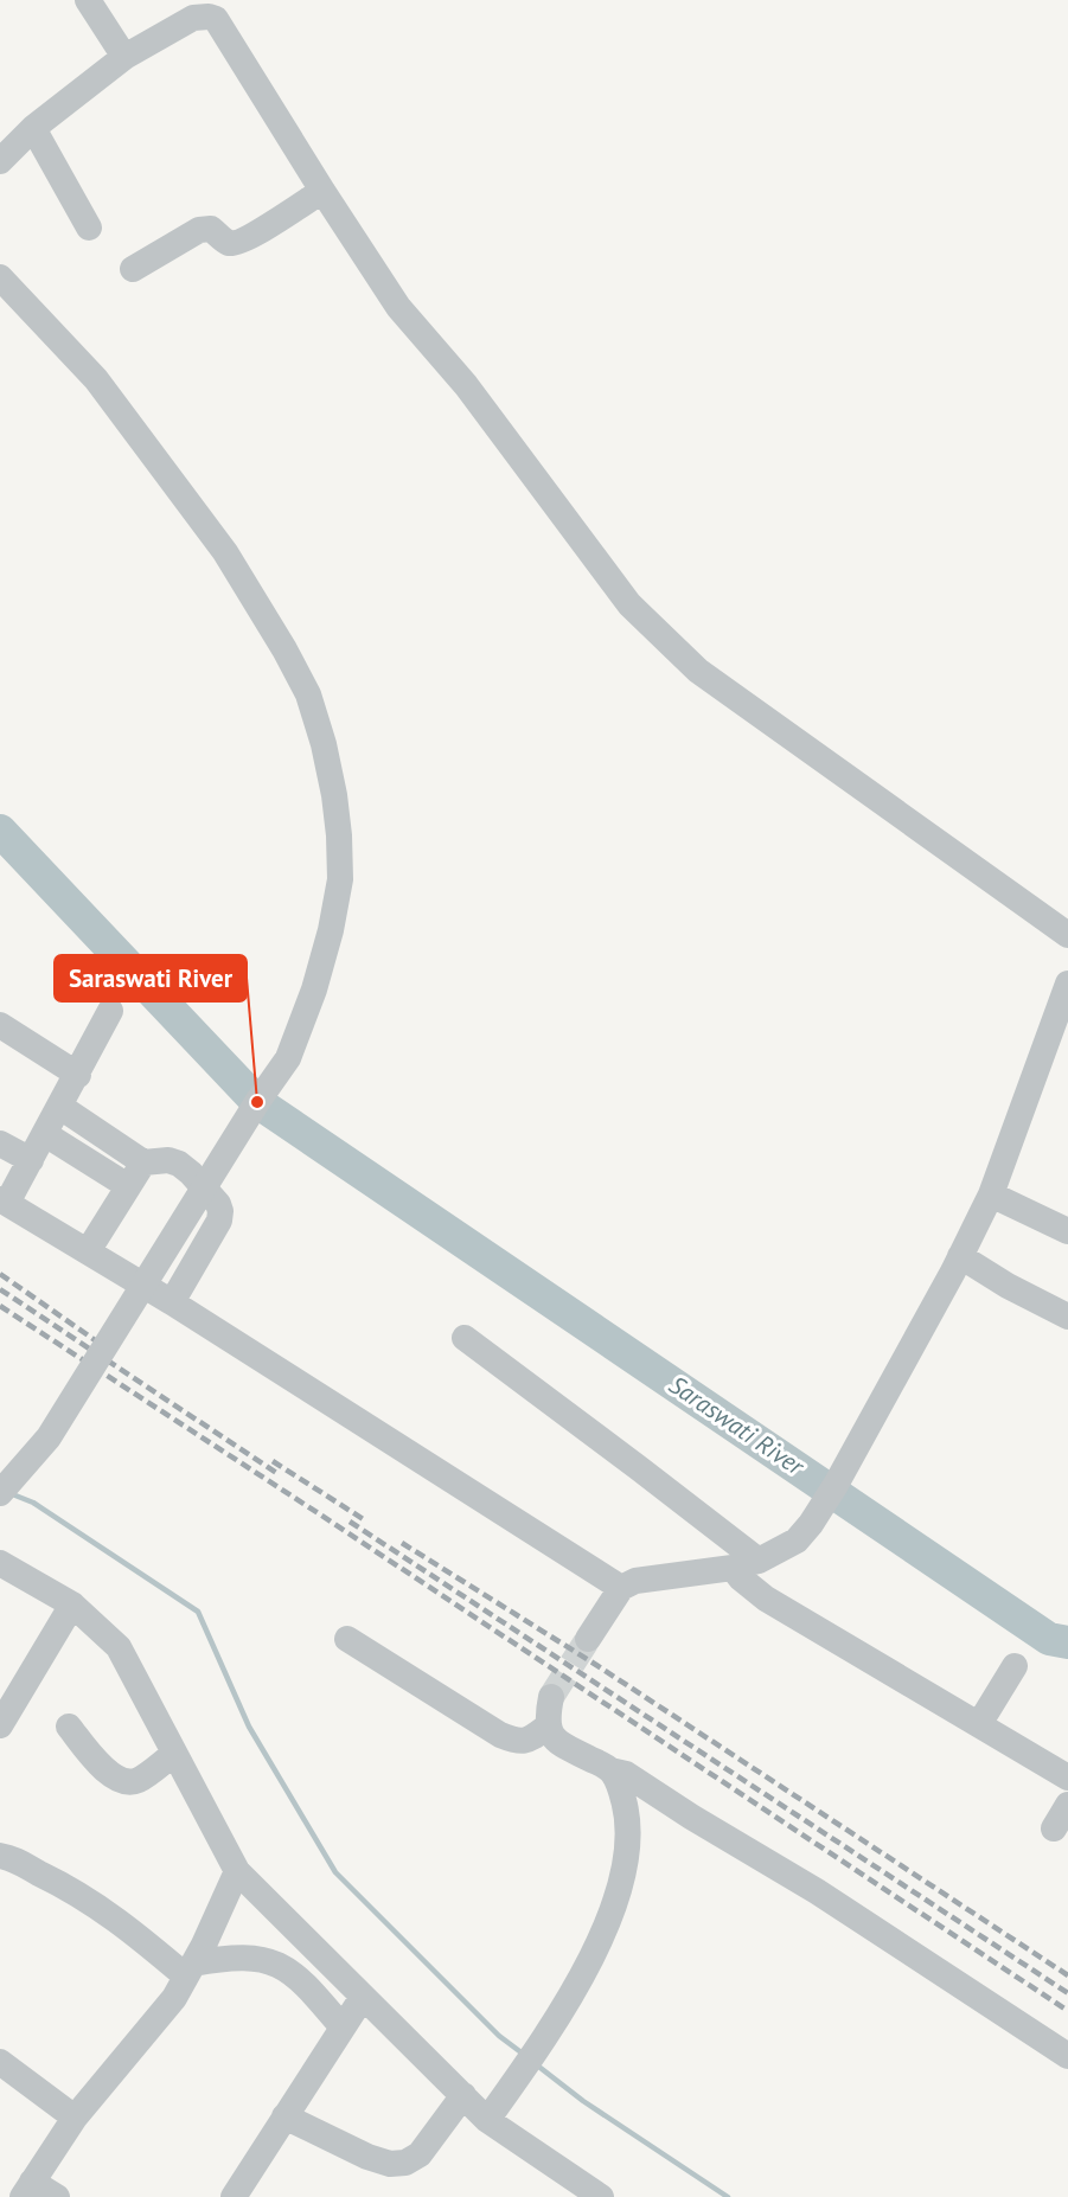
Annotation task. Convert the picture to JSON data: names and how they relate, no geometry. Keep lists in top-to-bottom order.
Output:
{
  "water": ["Saraswati River"],
  "places": ["Saraswati River"]
}
